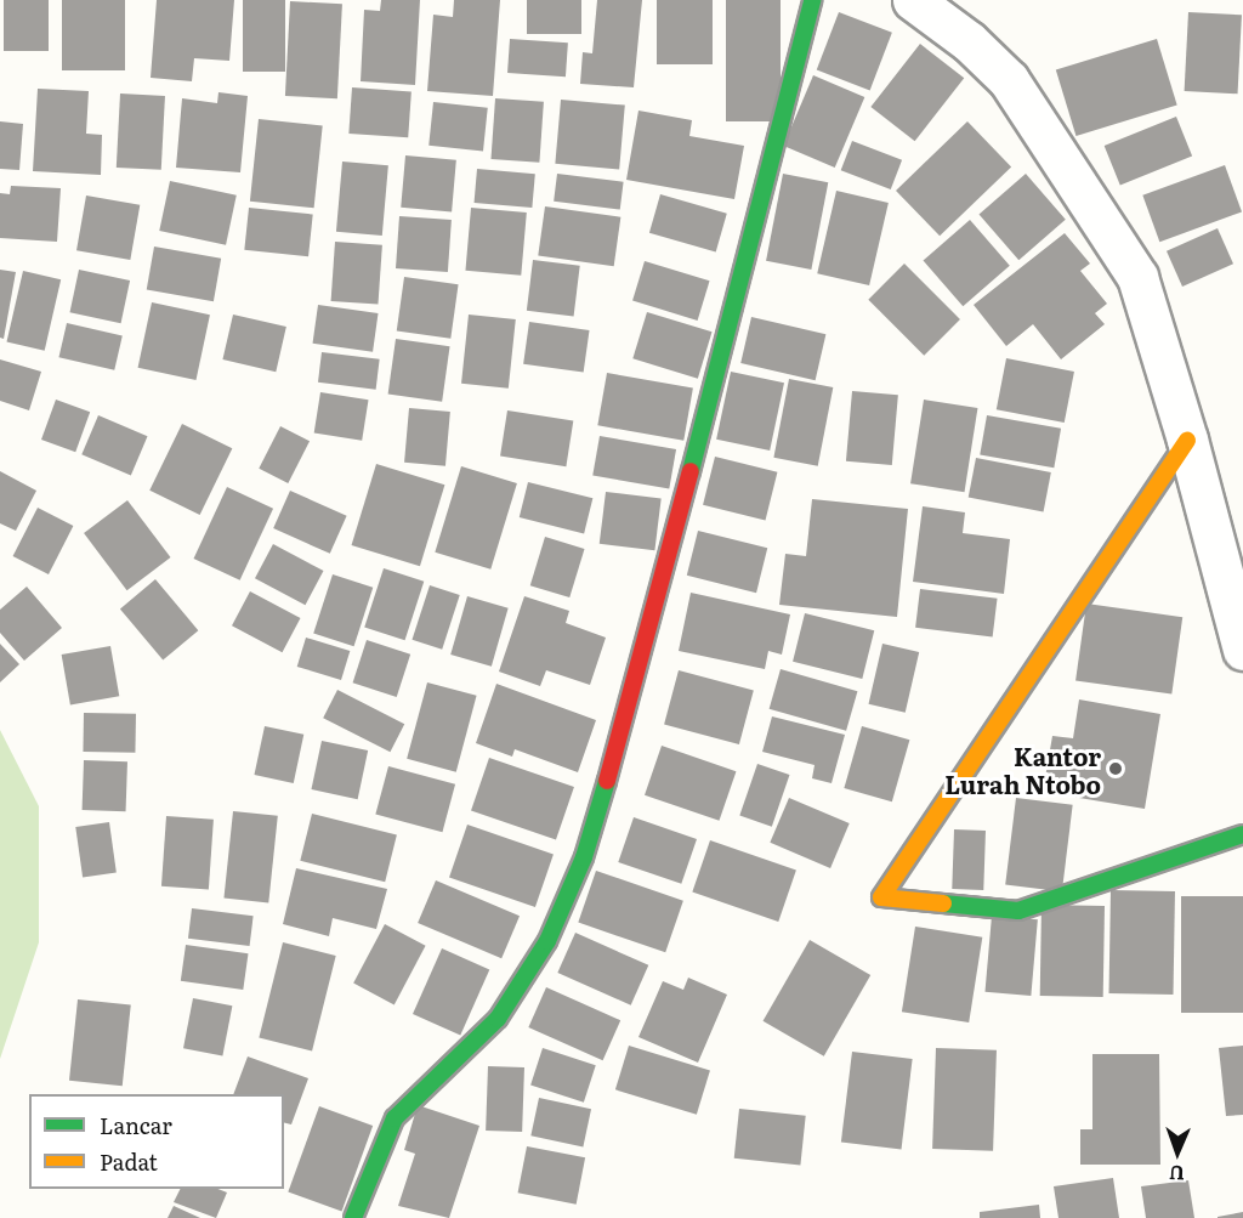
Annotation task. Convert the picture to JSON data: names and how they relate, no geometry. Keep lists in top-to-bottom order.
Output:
{
  "places": ["Kantor Lurah Ntobo"],
  "legend": ["Lancar", "Padat"],
  "north": "bottom"
}
